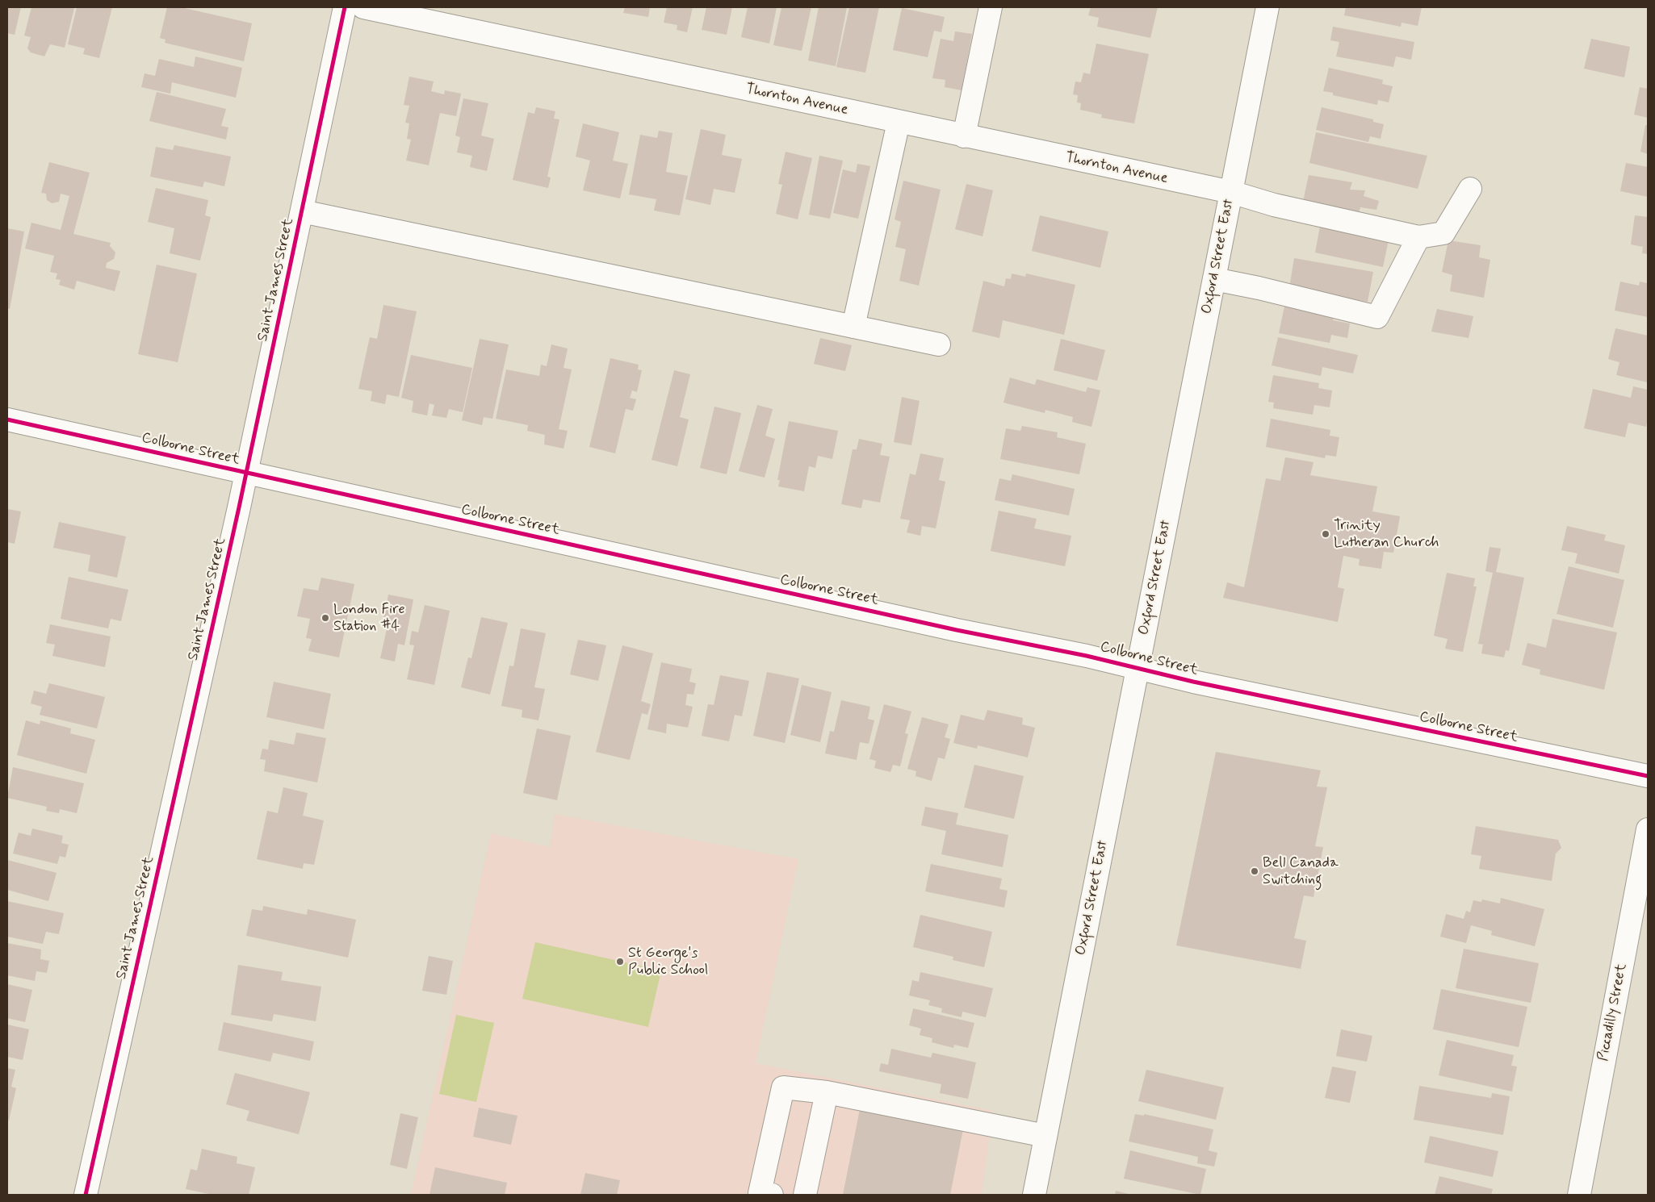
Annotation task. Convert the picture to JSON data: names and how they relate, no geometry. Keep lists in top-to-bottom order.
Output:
{
  "streets": {
    "street": [
      "Thornton Avenue",
      "Oxford Street East",
      "Saint James Street",
      "Colborne Street",
      "Piccadilly Street"
    ]
  },
  "crossings": [
    ["Thornton Avenue", "Oxford Street East"],
    ["Oxford Street East", "Colborne Street"],
    ["Saint James Street", "Colborne Street"]
  ],
  "places": [
    "Trinity Lutheran Church",
    "London Fire Station #4",
    "Bell Canada Switching",
    "St George's Public School"
  ]
}
